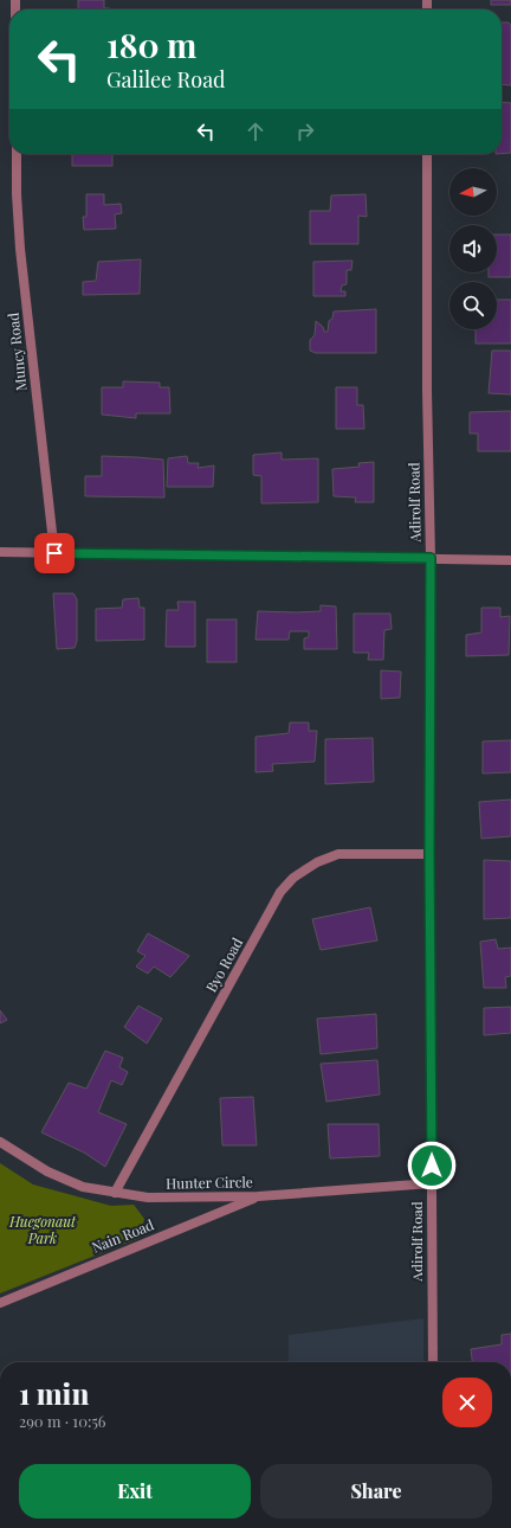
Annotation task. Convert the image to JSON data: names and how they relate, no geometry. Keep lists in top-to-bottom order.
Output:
{
  "streets": {
    "street": [
      "Muncy Road",
      "Adirolf Road",
      "Byo Road",
      "Hunter Circle",
      "Nain Road"
    ]
  },
  "crossings": [
    ["Adirolf Road", "Byo Road"],
    ["Adirolf Road", "Hunter Circle"],
    ["Byo Road", "Hunter Circle"],
    ["Hunter Circle", "Nain Road"]
  ],
  "parks": ["Huegonaut Park"],
  "north": "left",
  "page": {
    "turn": ["180 m", "Galilee Road"],
    "heading": ["1 min", "290 m · 10:56"],
    "buttons": ["Exit", "Share"]
  }
}
